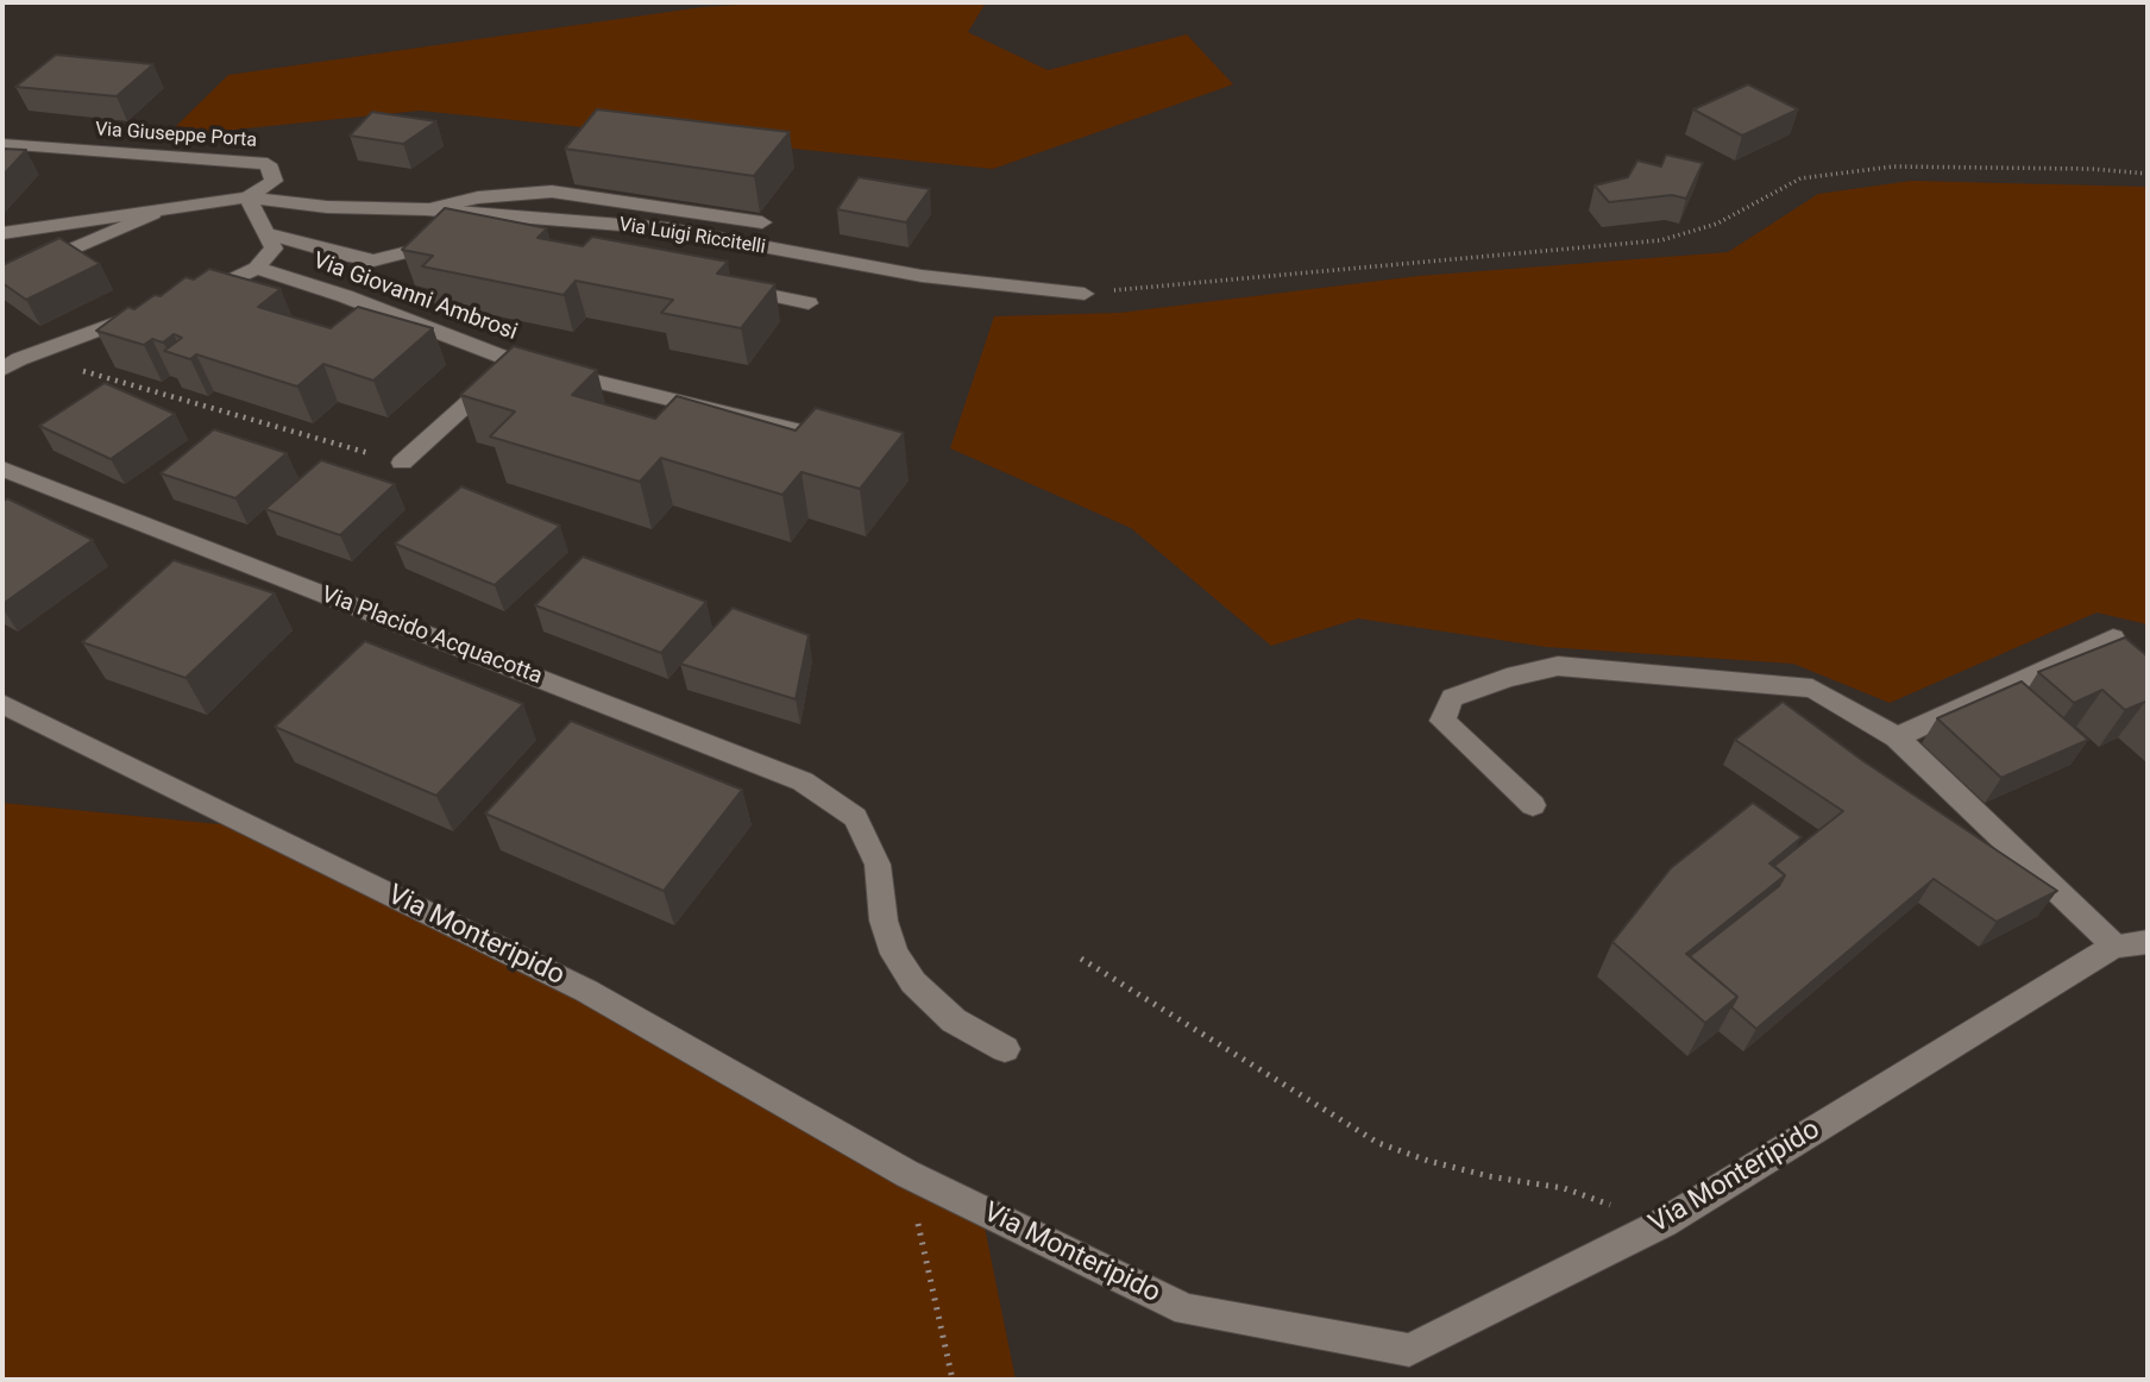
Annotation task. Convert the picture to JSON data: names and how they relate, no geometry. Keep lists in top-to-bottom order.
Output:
{
  "streets": {
    "street": [
      "Via Giuseppe Porta",
      "Via Luigi Riccitelli",
      "Via Giovanni Ambrosi",
      "Via Placido Acquacotta",
      "Via Monteripido"
    ]
  },
  "crossings": [
    ["Via Giuseppe Porta", "Via Luigi Riccitelli"]
  ]
}
